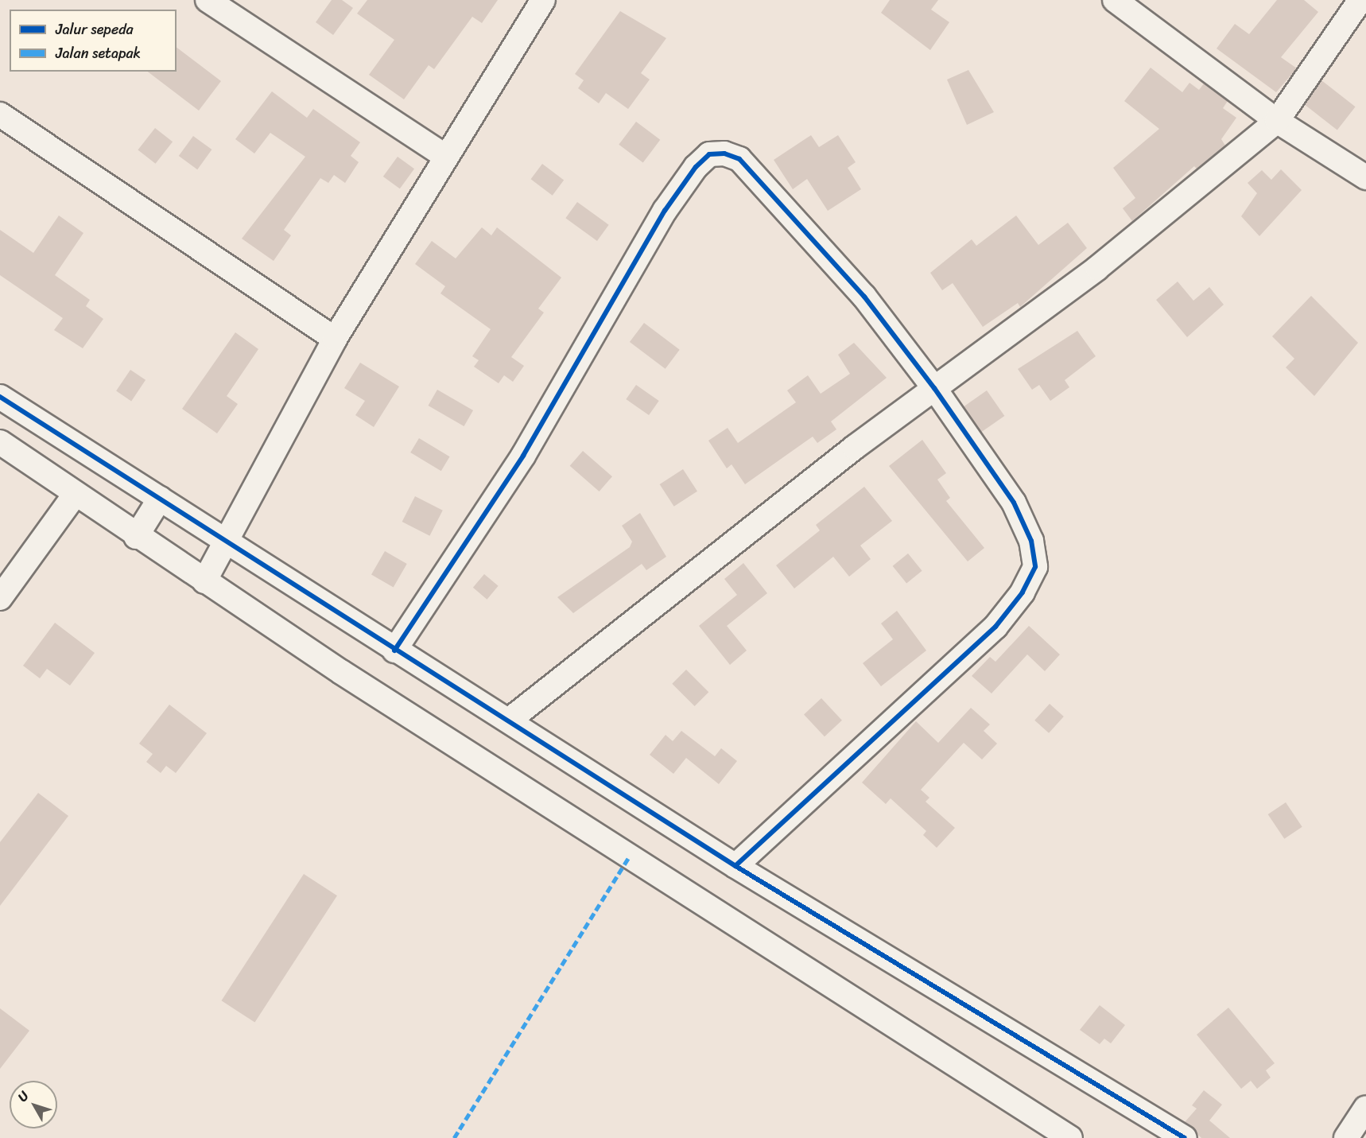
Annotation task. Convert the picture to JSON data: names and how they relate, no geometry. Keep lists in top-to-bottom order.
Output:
{
  "legend": ["Jalur sepeda", "Jalan setapak"],
  "north": "top left"
}
